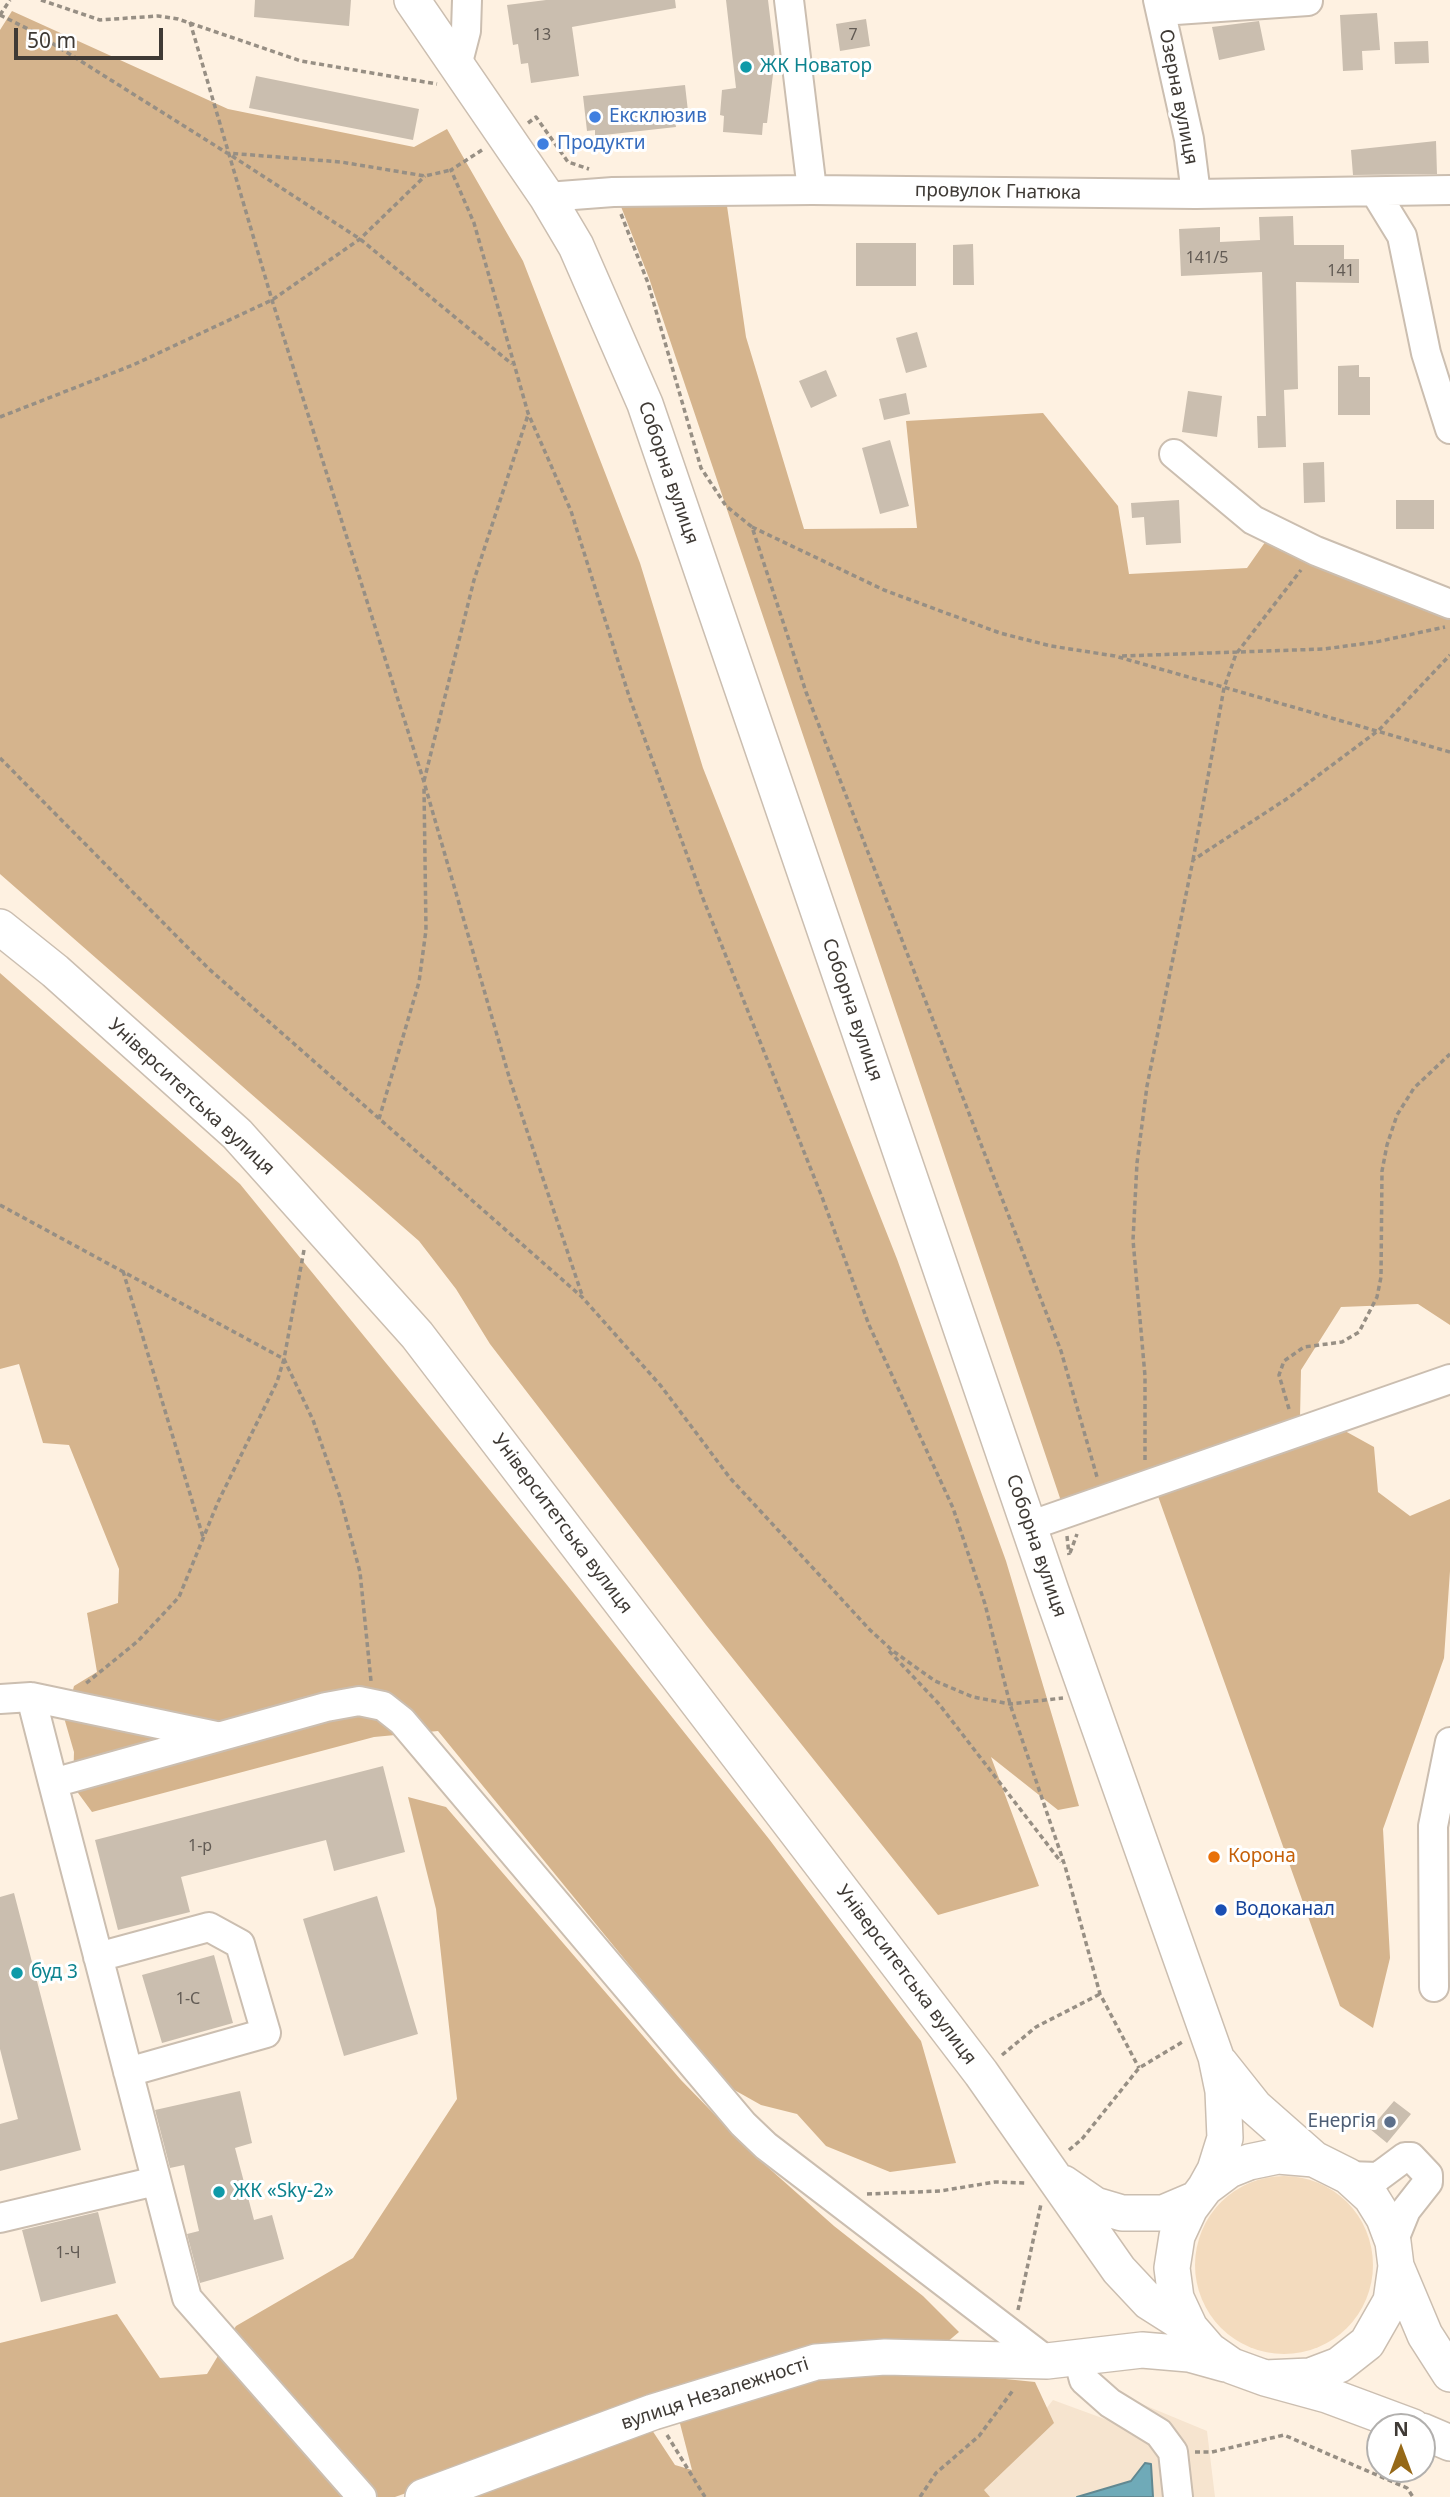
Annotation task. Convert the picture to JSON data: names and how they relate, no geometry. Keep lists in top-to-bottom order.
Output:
{
  "streets": {
    "main road": ["Соборна вулиця", "Університетська вулиця", "вулиця Незалежності"],
    "street": ["Озерна вулиця", "провулок Гнатюка"]
  },
  "crossings": [
    ["Озерна вулиця", "провулок Гнатюка"],
    ["провулок Гнатюка", "Соборна вулиця"],
    ["Соборна вулиця", "Університетська вулиця"],
    ["Соборна вулиця", "вулиця Незалежності"],
    ["Університетська вулиця", "вулиця Незалежності"]
  ],
  "places": [
    "ЖК Новатор",
    "Ексклюзив",
    "Продукти",
    "Корона",
    "Водоканал",
    "буд 3",
    "Енергія",
    "ЖК «Sky-2»"
  ],
  "house_numbers": [
    "13",
    "7",
    "141/5",
    "141",
    "1-р",
    "1-С",
    "1-Ч"
  ],
  "scale_bar": "50 m",
  "north": "top"
}
